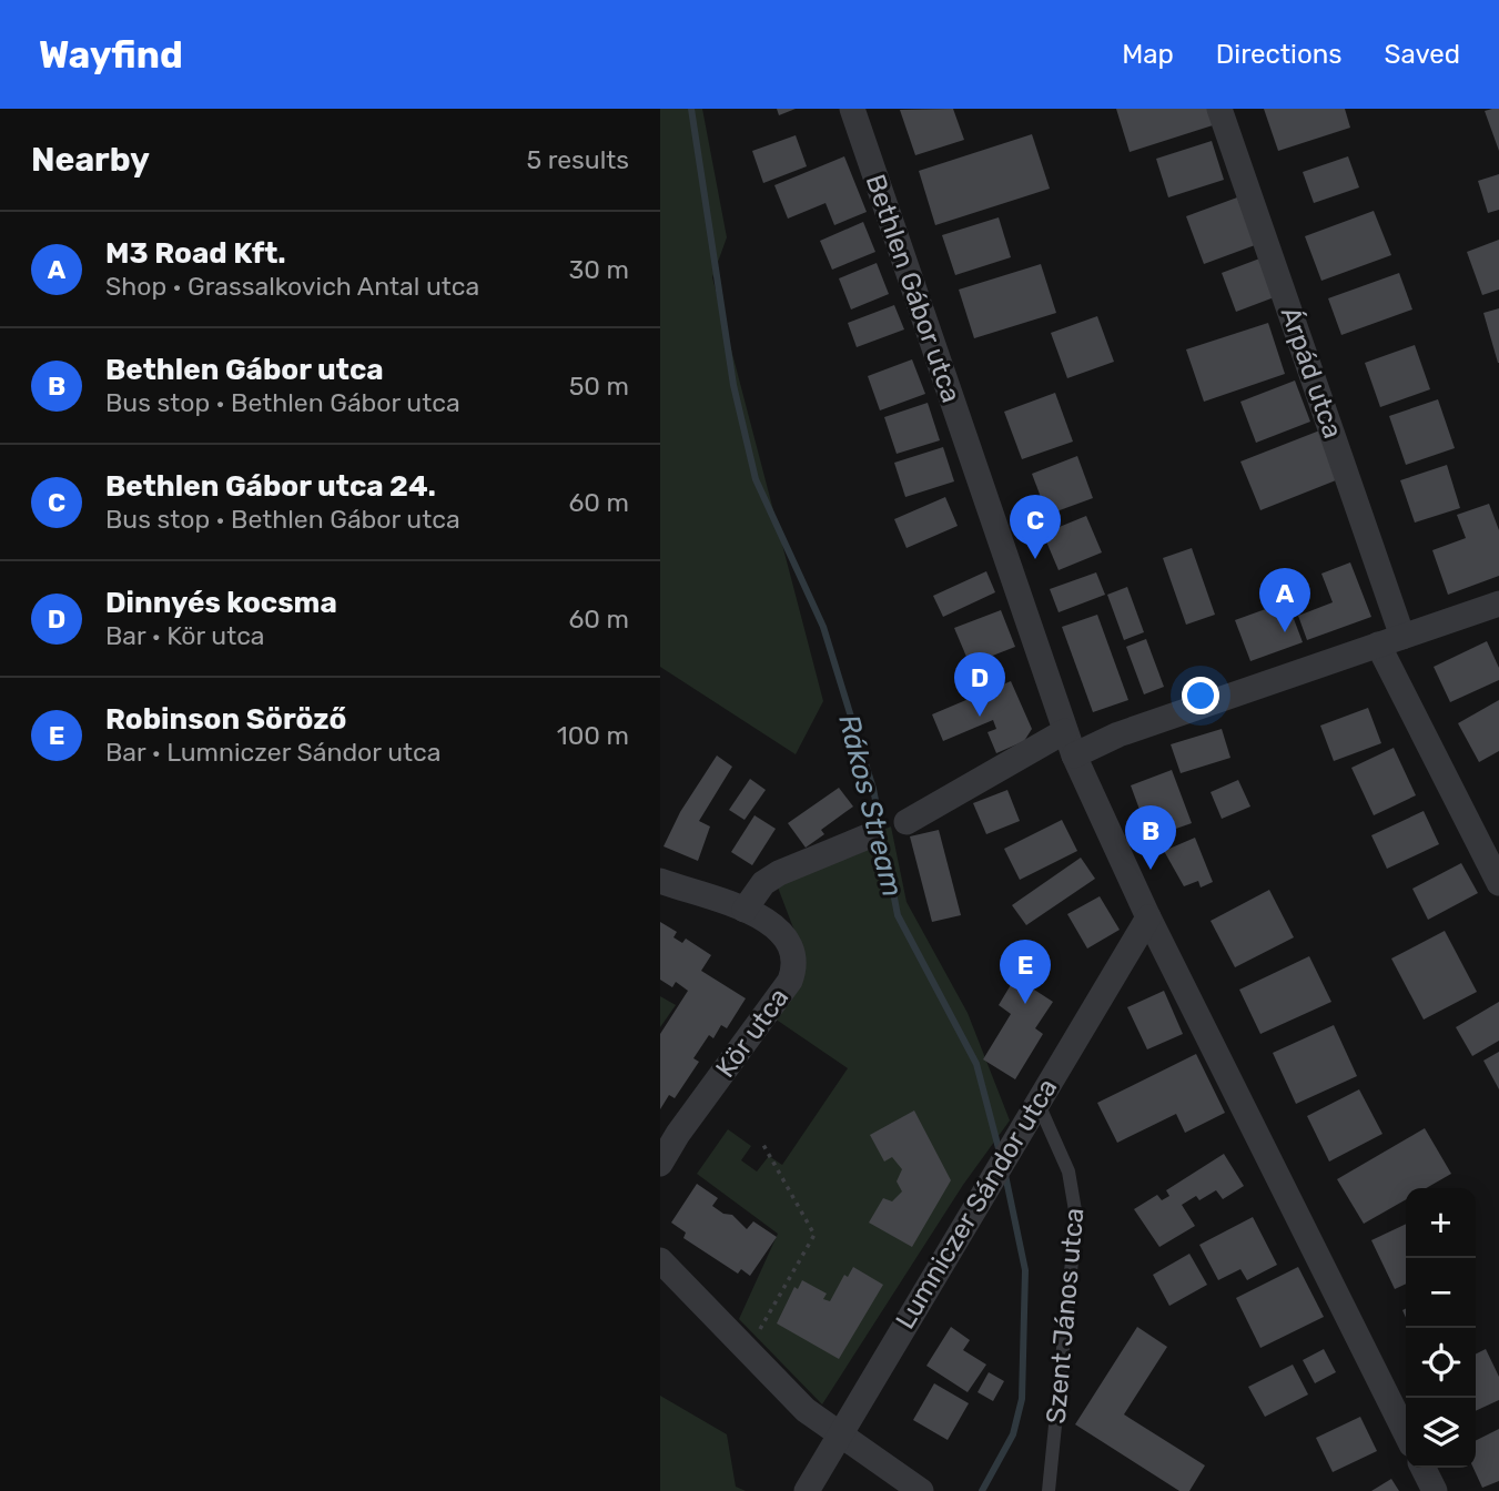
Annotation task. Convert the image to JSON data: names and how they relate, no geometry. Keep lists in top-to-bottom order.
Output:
{
  "streets": {
    "street": [
      "Bethlen Gábor utca",
      "Árpád utca",
      "Kör utca",
      "Lumniczer Sándor utca"
    ],
    "lane": ["Szent János utca"]
  },
  "crossings": [
    ["Bethlen Gábor utca", "Lumniczer Sándor utca"],
    ["Lumniczer Sándor utca", "Szent János utca"]
  ],
  "water": ["Rákos Stream"],
  "page": {
    "header": "Wayfind",
    "nav": ["Map", "Directions", "Saved"],
    "heading": ["Nearby", "5 results"],
    "list": [
      {
        "mark": "A",
        "name": "M3 Road Kft.",
        "note": "Shop · Grassalkovich Antal utca",
        "value": "30 m"
      },
      {
        "mark": "B",
        "name": "Bethlen Gábor utca",
        "note": "Bus stop · Bethlen Gábor utca",
        "value": "50 m"
      },
      {
        "mark": "C",
        "name": "Bethlen Gábor utca 24.",
        "note": "Bus stop · Bethlen Gábor utca",
        "value": "60 m"
      },
      {
        "mark": "D",
        "name": "Dinnyés kocsma",
        "note": "Bar · Kör utca",
        "value": "60 m"
      },
      {
        "mark": "E",
        "name": "Robinson Söröző",
        "note": "Bar · Lumniczer Sándor utca",
        "value": "100 m"
      }
    ],
    "pins": [
      "C",
      "A",
      "D",
      "B",
      "E"
    ],
    "map_buttons": ["+", "−"]
  }
}
